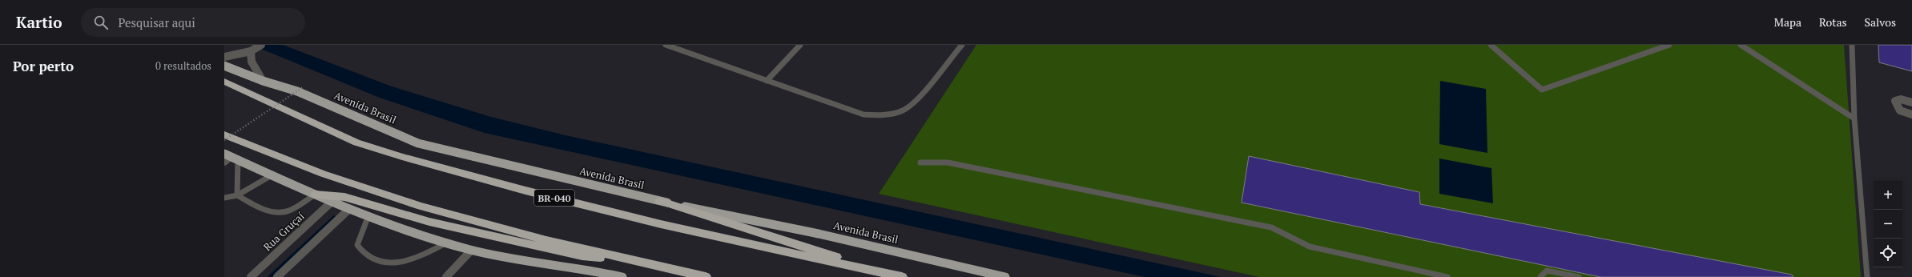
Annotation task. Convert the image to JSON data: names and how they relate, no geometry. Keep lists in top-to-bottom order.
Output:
{
  "streets": {
    "highway": ["Avenida Brasil", "BR-040"],
    "street": ["Rua Gruçaí"]
  },
  "page": {
    "header": "Kartio",
    "search": "Pesquisar aqui",
    "nav": ["Mapa", "Rotas", "Salvos"],
    "heading": ["Por perto", "0 resultados"],
    "map_buttons": ["+", "−"]
  }
}
